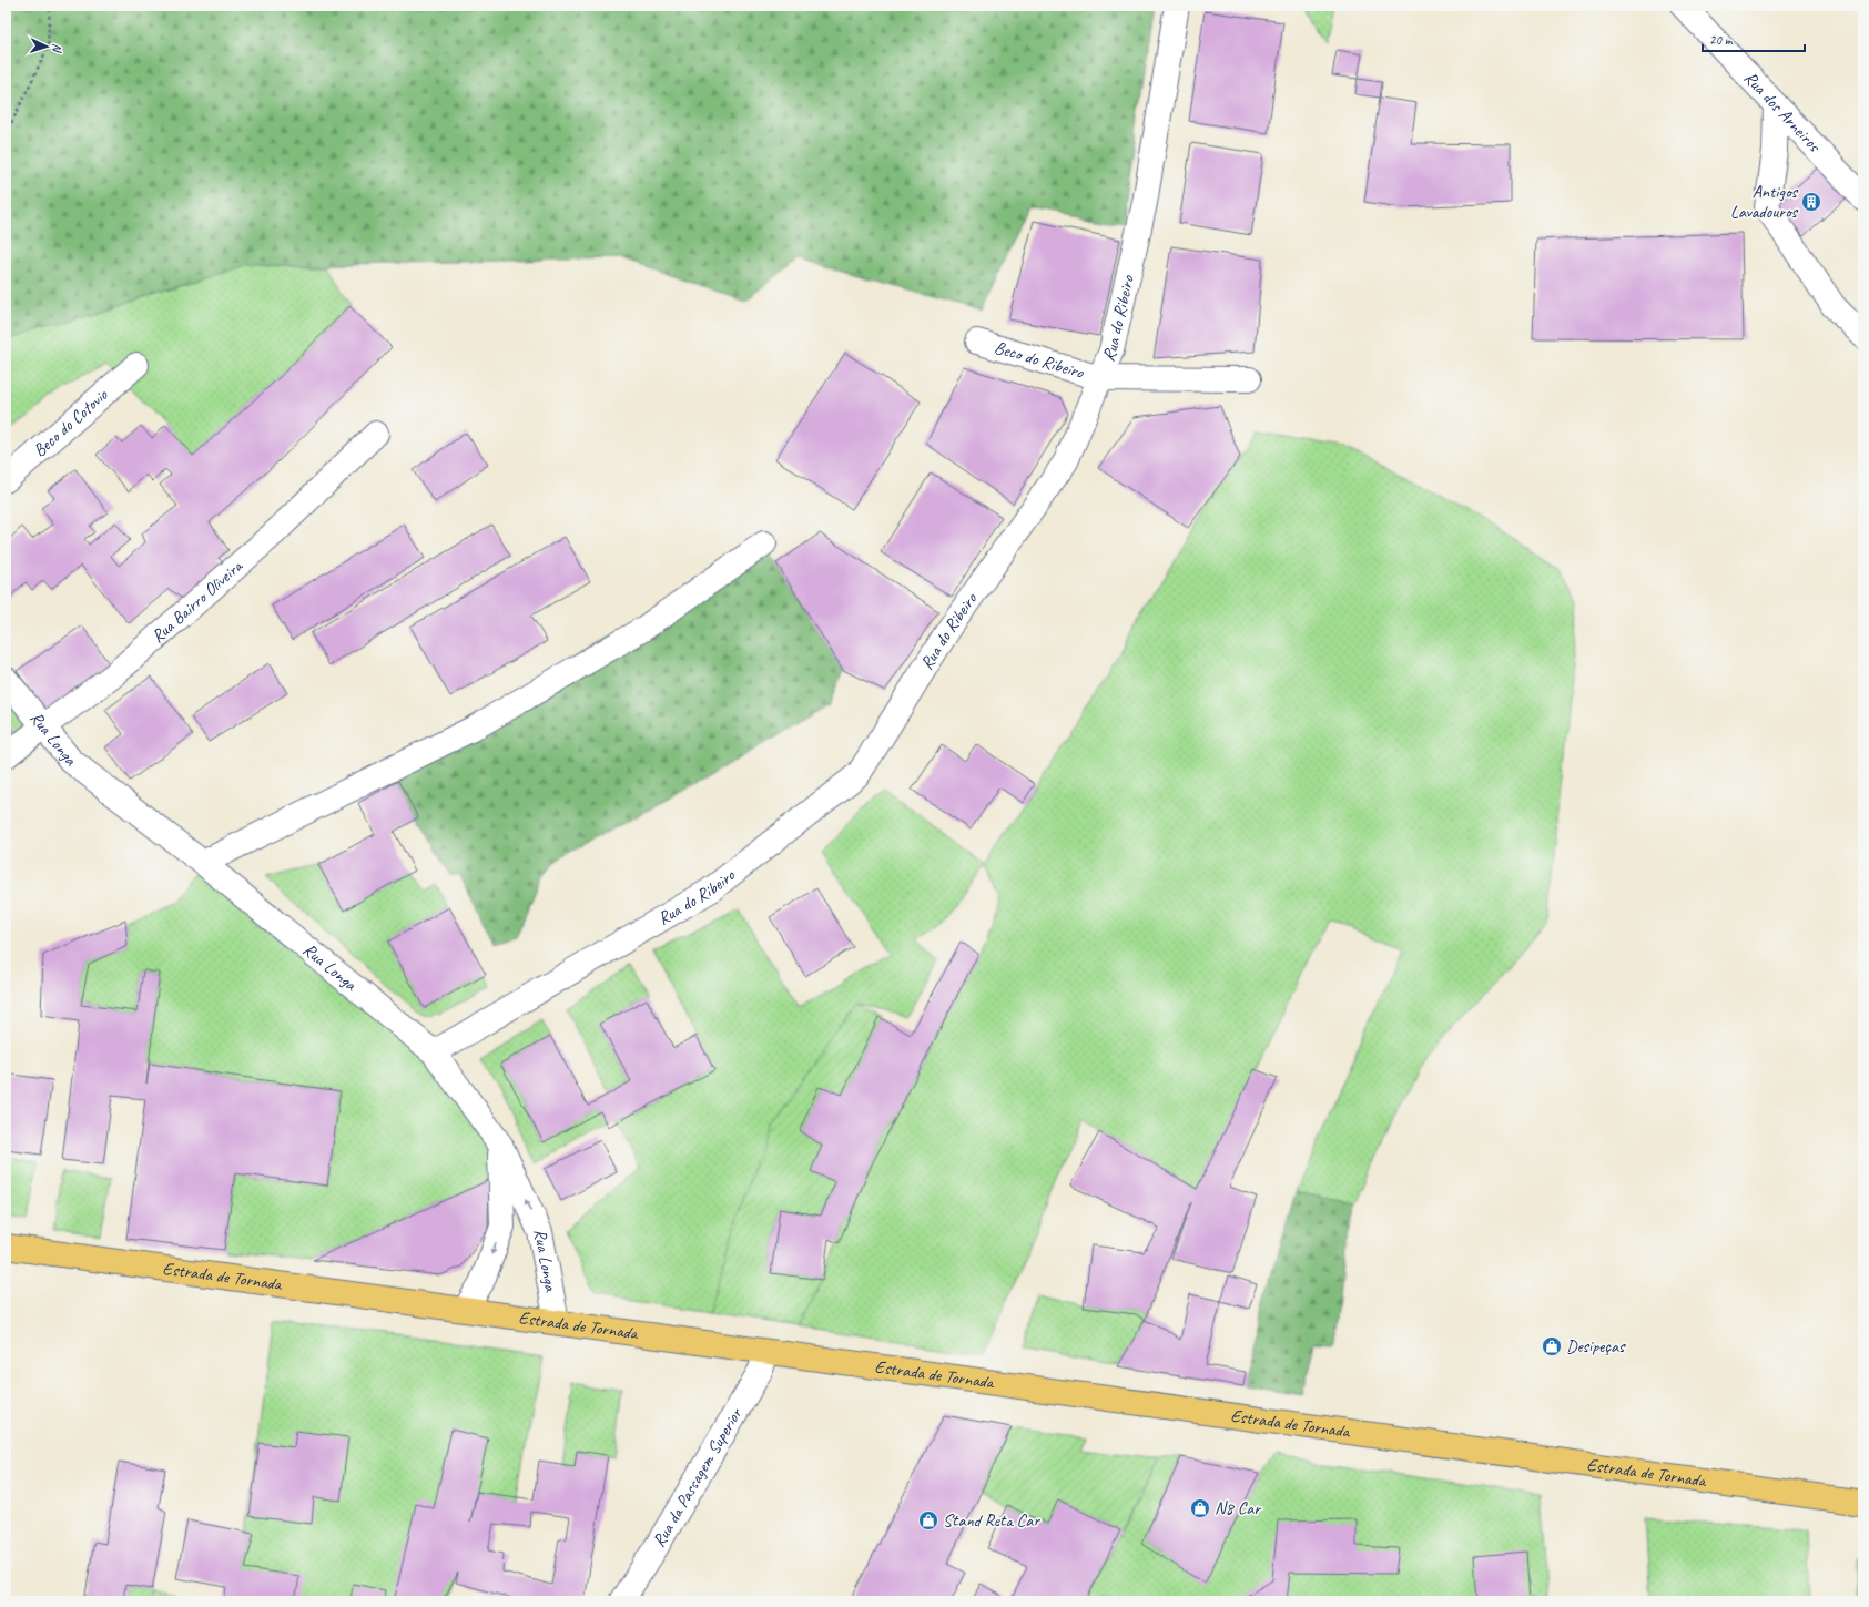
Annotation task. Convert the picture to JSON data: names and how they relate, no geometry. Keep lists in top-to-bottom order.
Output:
{
  "streets": {
    "main road": ["Estrada de Tornada"],
    "street": [
      "Rua dos Arneiros",
      "Rua do Ribeiro",
      "Beco do Ribeiro",
      "Beco do Cotovio",
      "Rua Bairro Oliveira",
      "Rua Longa",
      "Rua da Passagem Superior"
    ]
  },
  "crossings": [
    ["Rua do Ribeiro", "Beco do Ribeiro"],
    ["Rua do Ribeiro", "Rua Longa"],
    ["Rua Bairro Oliveira", "Rua Longa"],
    ["Rua Longa", "Estrada de Tornada"],
    ["Estrada de Tornada", "Rua da Passagem Superior"]
  ],
  "places": {
    "building": ["Antigos Lavadouros"],
    "shop": ["Desipeças", "N8 Car", "Stand Reta Car"]
  },
  "scale_bar": "20 m",
  "north": "right"
}
